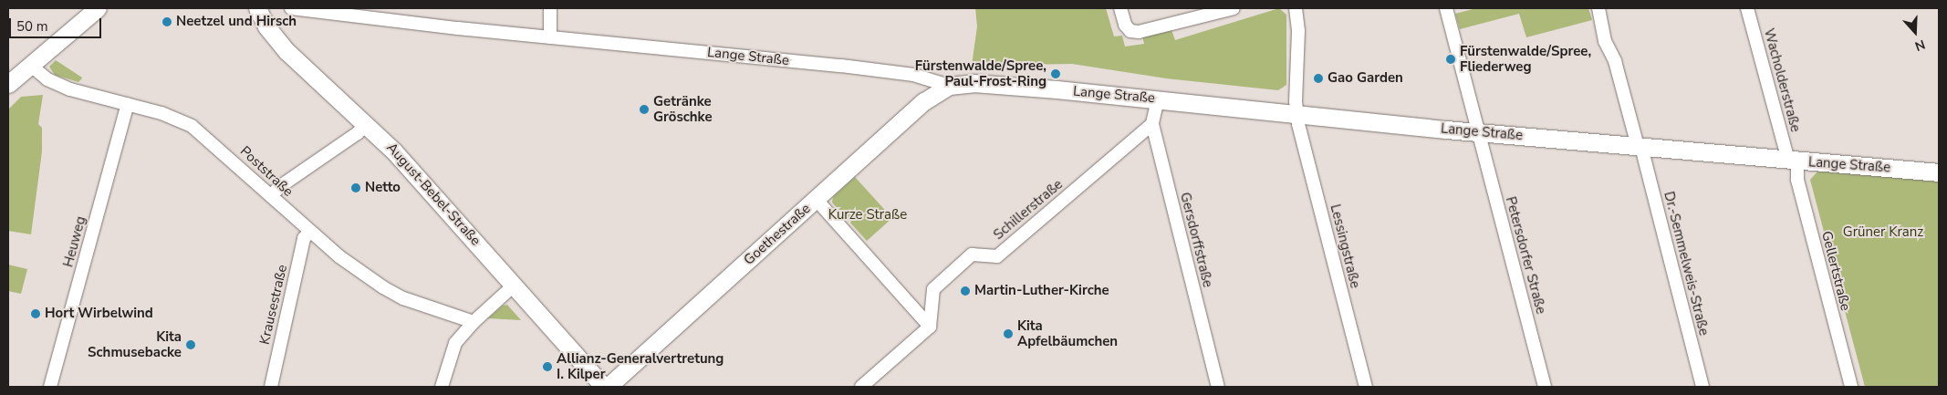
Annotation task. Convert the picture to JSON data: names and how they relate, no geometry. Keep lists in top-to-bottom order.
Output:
{
  "streets": {
    "street": [
      "Lange Straße",
      "Wacholderstraße",
      "Poststraße",
      "August-Bebel-Straße",
      "Schillerstraße",
      "Goethestraße",
      "Gersdorffstraße",
      "Heuweg",
      "Lessingstraße",
      "Petersdorfer Straße",
      "Dr.-Semmelweis-Straße",
      "Gellertstraße",
      "Krausestraße"
    ]
  },
  "crossings": [
    ["Lange Straße", "Wacholderstraße"],
    ["Lange Straße", "Goethestraße"],
    ["Lange Straße", "Gersdorffstraße"],
    ["Lange Straße", "Lessingstraße"],
    ["Lange Straße", "Petersdorfer Straße"],
    ["Lange Straße", "Dr.-Semmelweis-Straße"],
    ["Lange Straße", "Gellertstraße"],
    ["Wacholderstraße", "Gellertstraße"],
    ["Poststraße", "Heuweg"],
    ["Poststraße", "Krausestraße"],
    ["August-Bebel-Straße", "Goethestraße"],
    ["Schillerstraße", "Gersdorffstraße"]
  ],
  "parks": ["Kurze Straße", "Grüner Kranz"],
  "places": [
    "Neetzel und Hirsch",
    "Fürstenwalde/Spree, Fliederweg",
    "Fürstenwalde/Spree, Paul-Frost-Ring",
    "Gao Garden",
    "Getränke Gröschke",
    "Netto",
    "Martin-Luther-Kirche",
    "Hort Wirbelwind",
    "Kita Apfelbäumchen",
    "Kita Schmusebacke",
    "Allianz-Generalvertretung I. Kilper"
  ],
  "scale_bar": "50 m",
  "north": "bottom"
}
